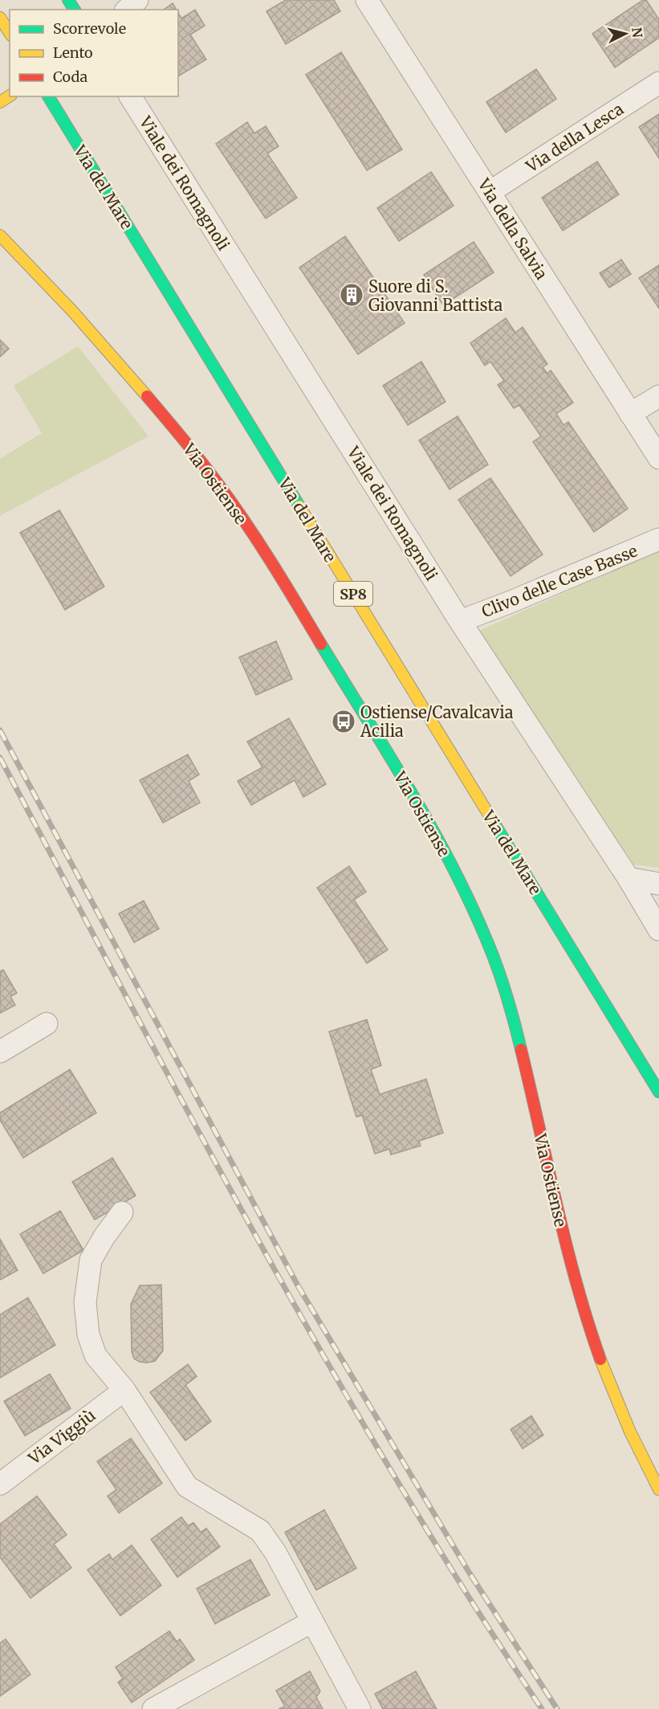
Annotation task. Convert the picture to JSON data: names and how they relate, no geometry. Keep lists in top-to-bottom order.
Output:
{
  "streets": {
    "main road": ["Via del Mare", "Via Ostiense", "SP8"],
    "street": [
      "Via della Lesca",
      "Viale dei Romagnoli",
      "Via della Salvia",
      "Clivo delle Case Basse",
      "Via Viggiù"
    ]
  },
  "crossings": [
    ["Via della Lesca", "Via della Salvia"],
    ["Viale dei Romagnoli", "Clivo delle Case Basse"]
  ],
  "places": {
    "building": ["Suore di S. Giovanni Battista"],
    "bus stop": ["Ostiense/Cavalcavia Acilia"]
  },
  "legend": ["Scorrevole", "Lento", "Coda"],
  "north": "right"
}
